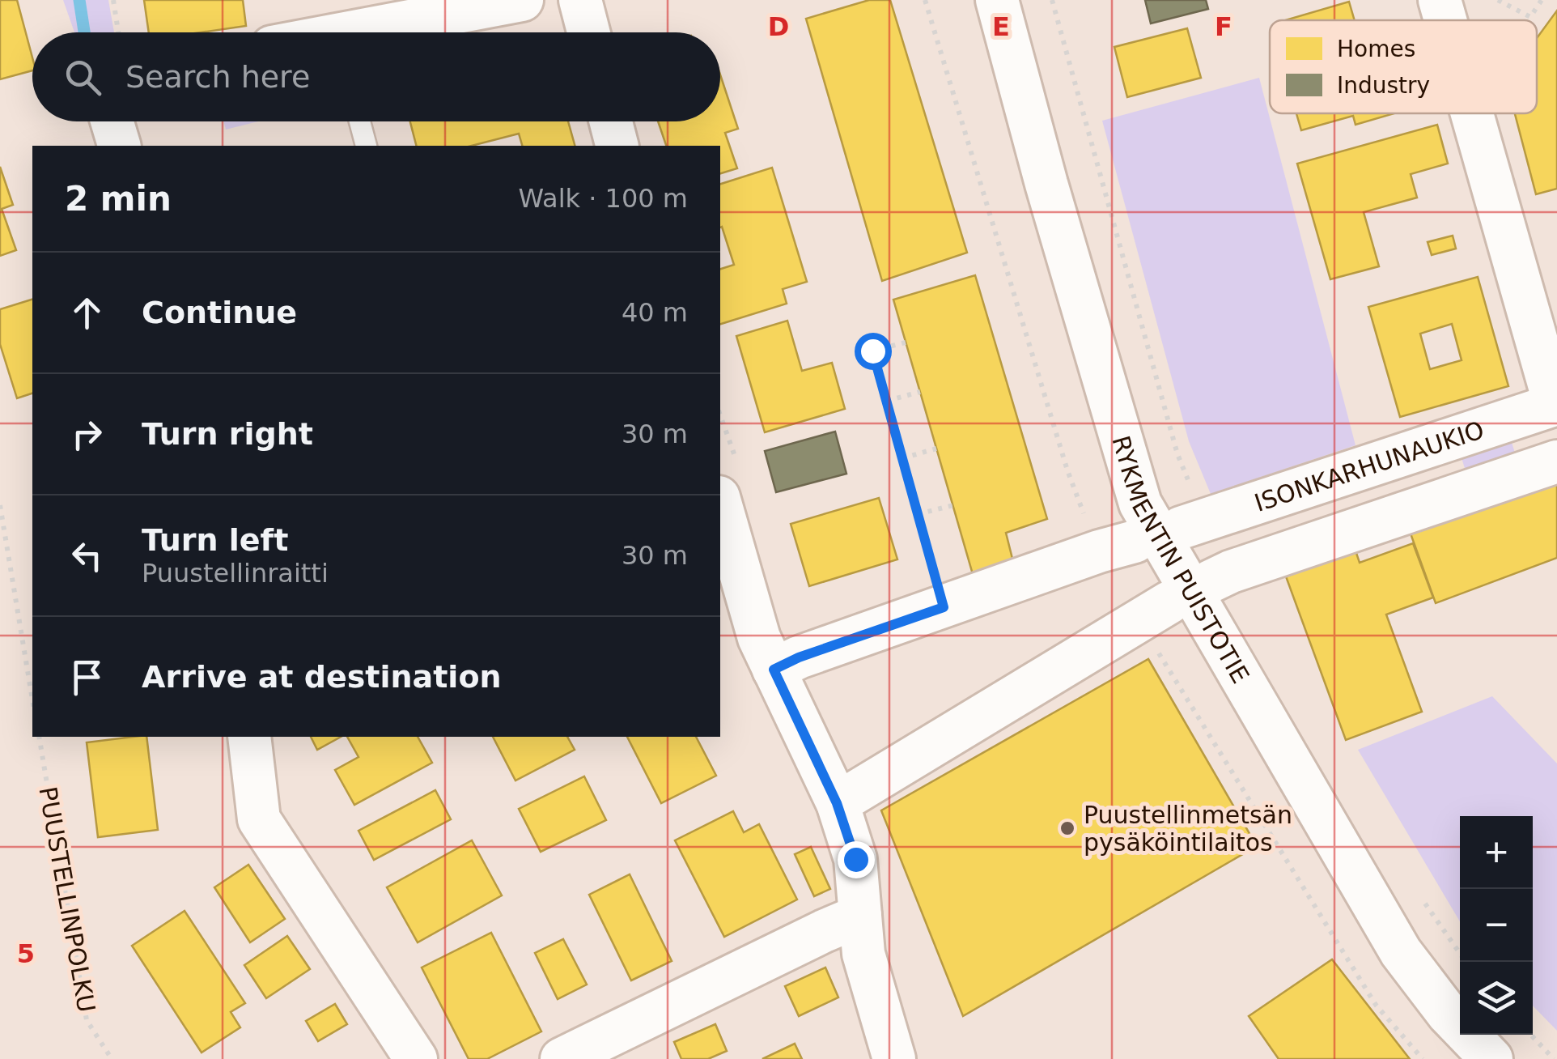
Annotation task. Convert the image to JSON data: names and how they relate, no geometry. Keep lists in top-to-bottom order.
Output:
{
  "streets": {
    "street": ["ISONKARHUNAUKIO", "RYKMENTIN PUISTOTIE"],
    "path": ["PUUSTELLINPOLKU"]
  },
  "places": ["Puustellinmetsän pysäköintilaitos"],
  "legend": ["Homes", "Industry"],
  "page": {
    "search": "Search here",
    "heading": ["2 min", "Walk · 100 m"],
    "list": [
      ["Continue", "40 m"],
      ["Turn right", "30 m"],
      ["Turn left", "Puustellinraitti", "30 m"],
      "Arrive at destination"
    ],
    "map_buttons": ["+", "−"]
  },
  "grid": {
    "columns": ["D", "E", "F"],
    "rows": ["5"]
  }
}
